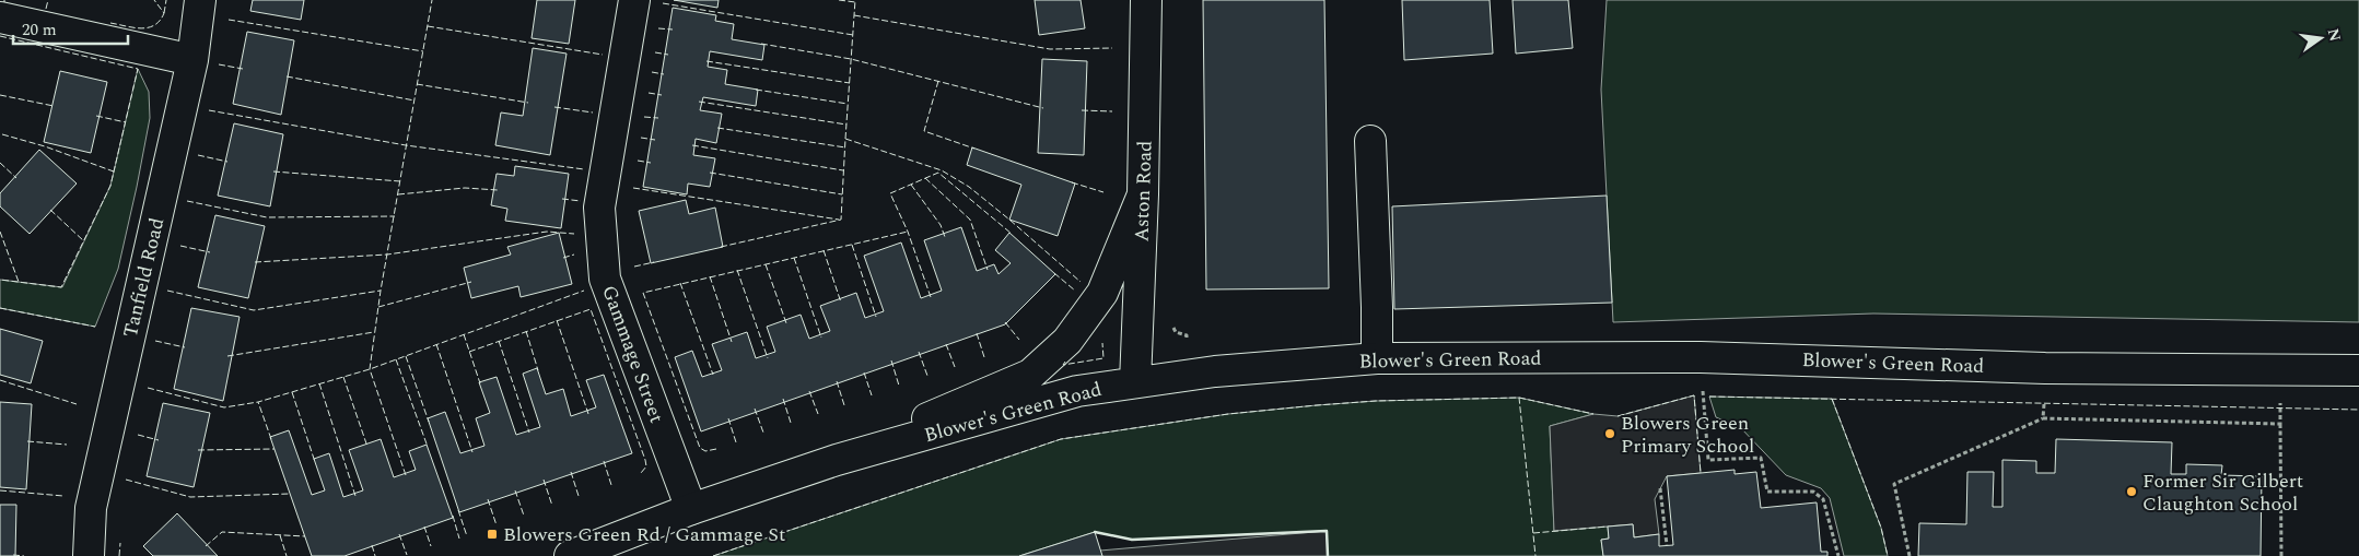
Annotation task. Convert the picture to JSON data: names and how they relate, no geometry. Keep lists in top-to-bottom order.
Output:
{
  "streets": {
    "main road": [
      "Aston Road",
      "Tanfield Road",
      "Gammage Street",
      "Blower's Green Road"
    ]
  },
  "crossings": [
    ["Aston Road", "Blower's Green Road"],
    ["Gammage Street", "Blower's Green Road"]
  ],
  "places": {
    "other": ["Blowers Green Primary School", "Former Sir Gilbert Claughton School"],
    "transit": ["Blowers Green Rd / Gammage St"]
  },
  "scale_bar": "20 m",
  "north": "right"
}
